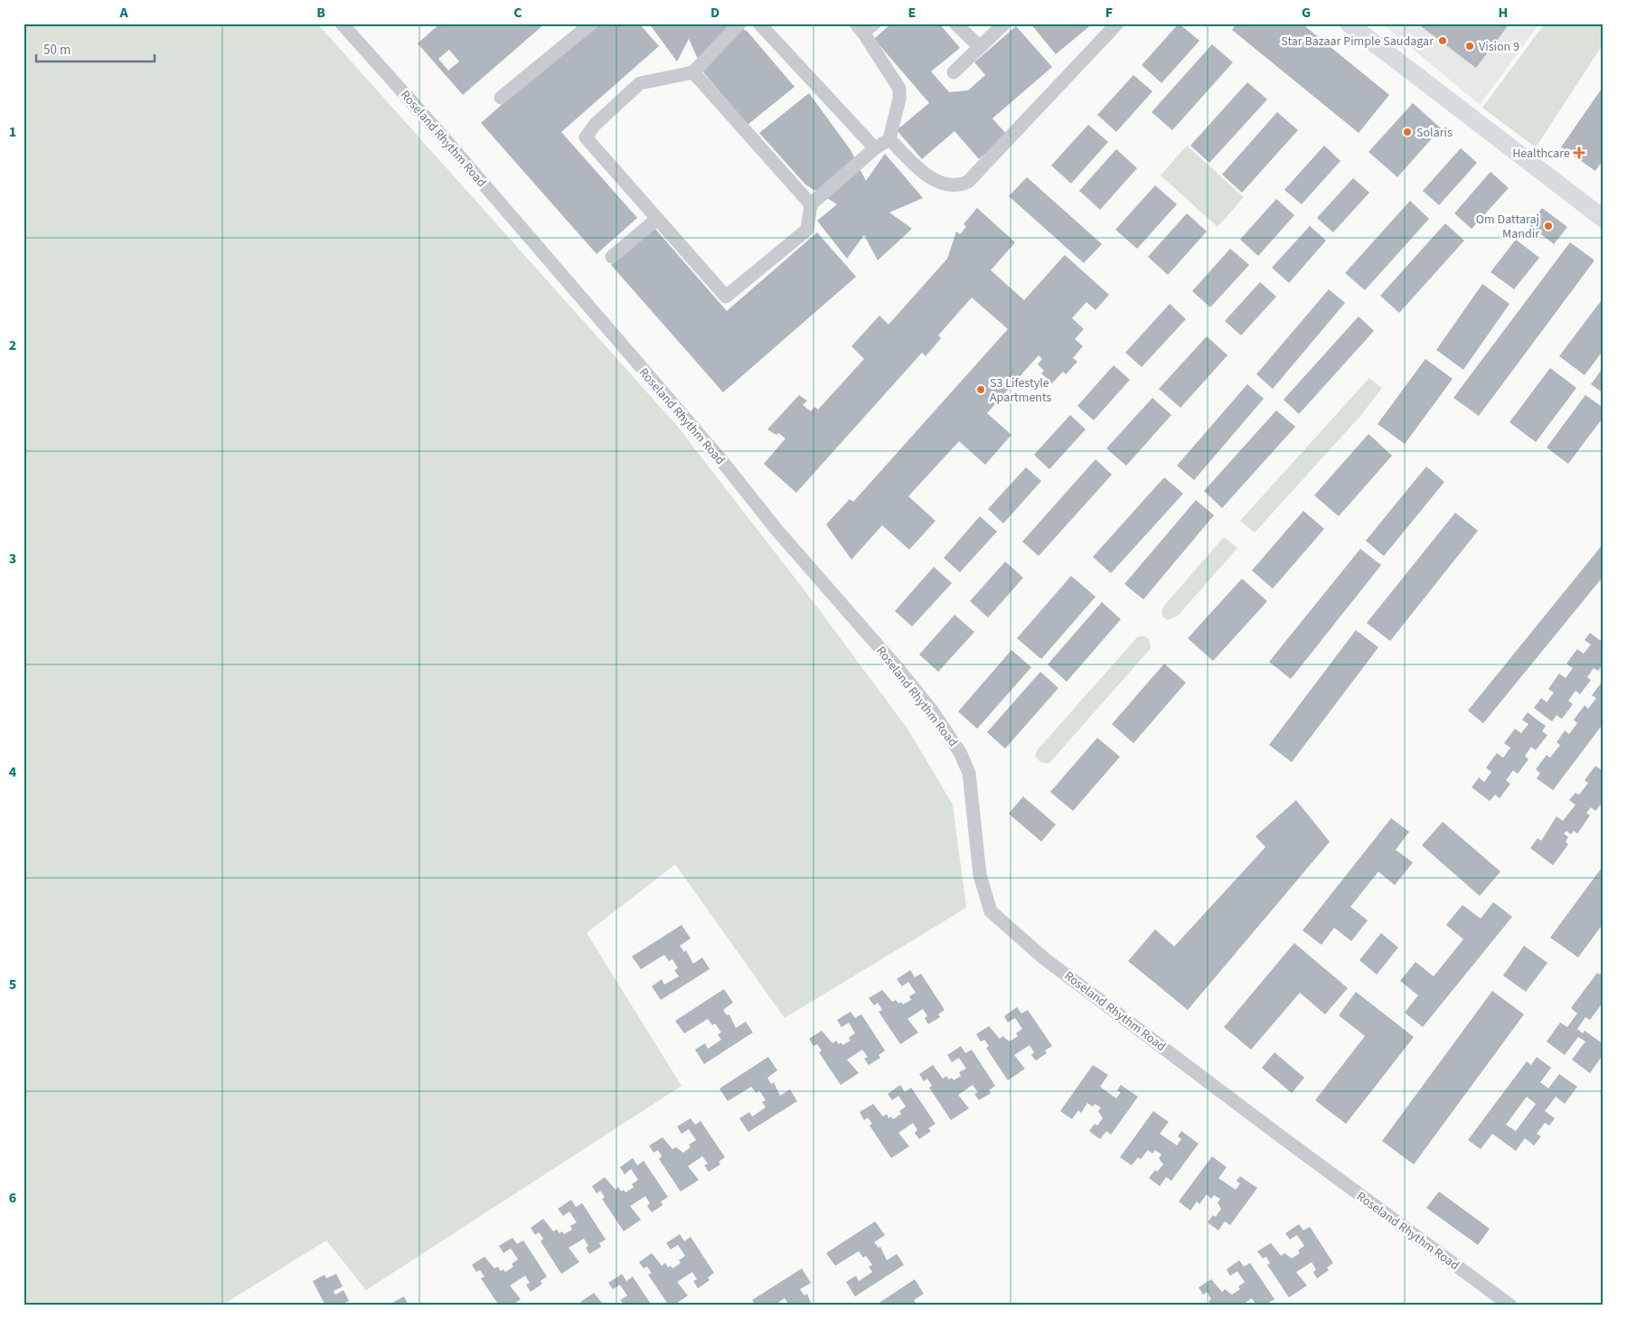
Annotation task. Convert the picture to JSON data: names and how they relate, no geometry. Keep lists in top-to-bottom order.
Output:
{
  "streets": {
    "street": ["Roseland Rhythm Road"]
  },
  "places": {
    "other": [
      "Star Bazaar Pimple Saudagar",
      "Vision 9",
      "Solaris",
      "Om Dattaraj Mandir",
      "S3 Lifestyle Apartments"
    ],
    "health": ["Healthcare"]
  },
  "scale_bar": "50 m",
  "grid": {
    "columns": [
      "A",
      "B",
      "C",
      "D",
      "E",
      "F",
      "G",
      "H"
    ],
    "rows": [
      "1",
      "2",
      "3",
      "4",
      "5",
      "6"
    ]
  }
}
